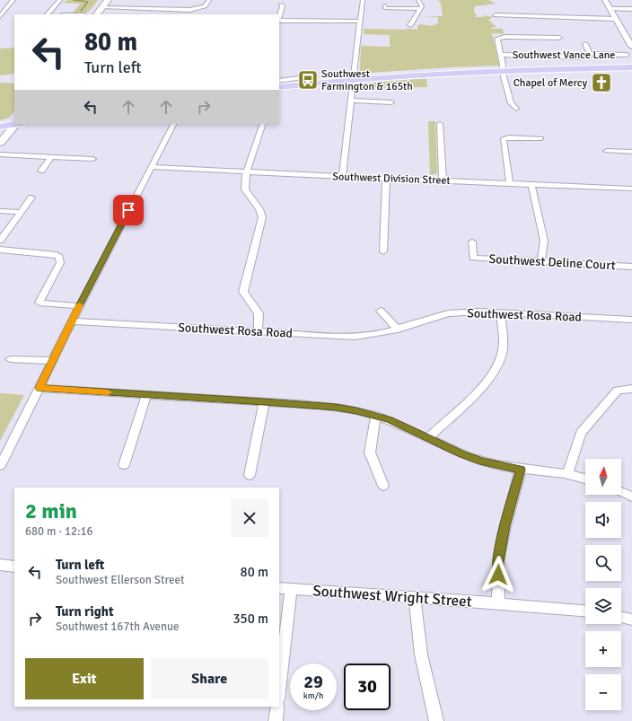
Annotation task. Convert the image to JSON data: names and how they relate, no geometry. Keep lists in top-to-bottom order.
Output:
{
  "streets": {
    "street": [
      "Southwest Vance Lane",
      "Southwest Division Street",
      "Southwest Deline Court",
      "Southwest Rosa Road",
      "Southwest Wright Street"
    ]
  },
  "places": {
    "bus stop": ["Southwest Farmington & 165th"],
    "church": ["Chapel of Mercy"]
  },
  "north": "top",
  "page": {
    "turn": ["80 m", "Turn left"],
    "map_buttons": ["+", "−"],
    "heading": ["2 min", "680 m · 12:16"],
    "list": [
      {
        "name": "Turn left",
        "note": "Southwest Ellerson Street",
        "value": "80 m"
      },
      {
        "name": "Turn right",
        "note": "Southwest 167th Avenue",
        "value": "350 m"
      }
    ],
    "buttons": ["Exit", "Share"],
    "speed": "29 km/h",
    "limit": "30"
  }
}
